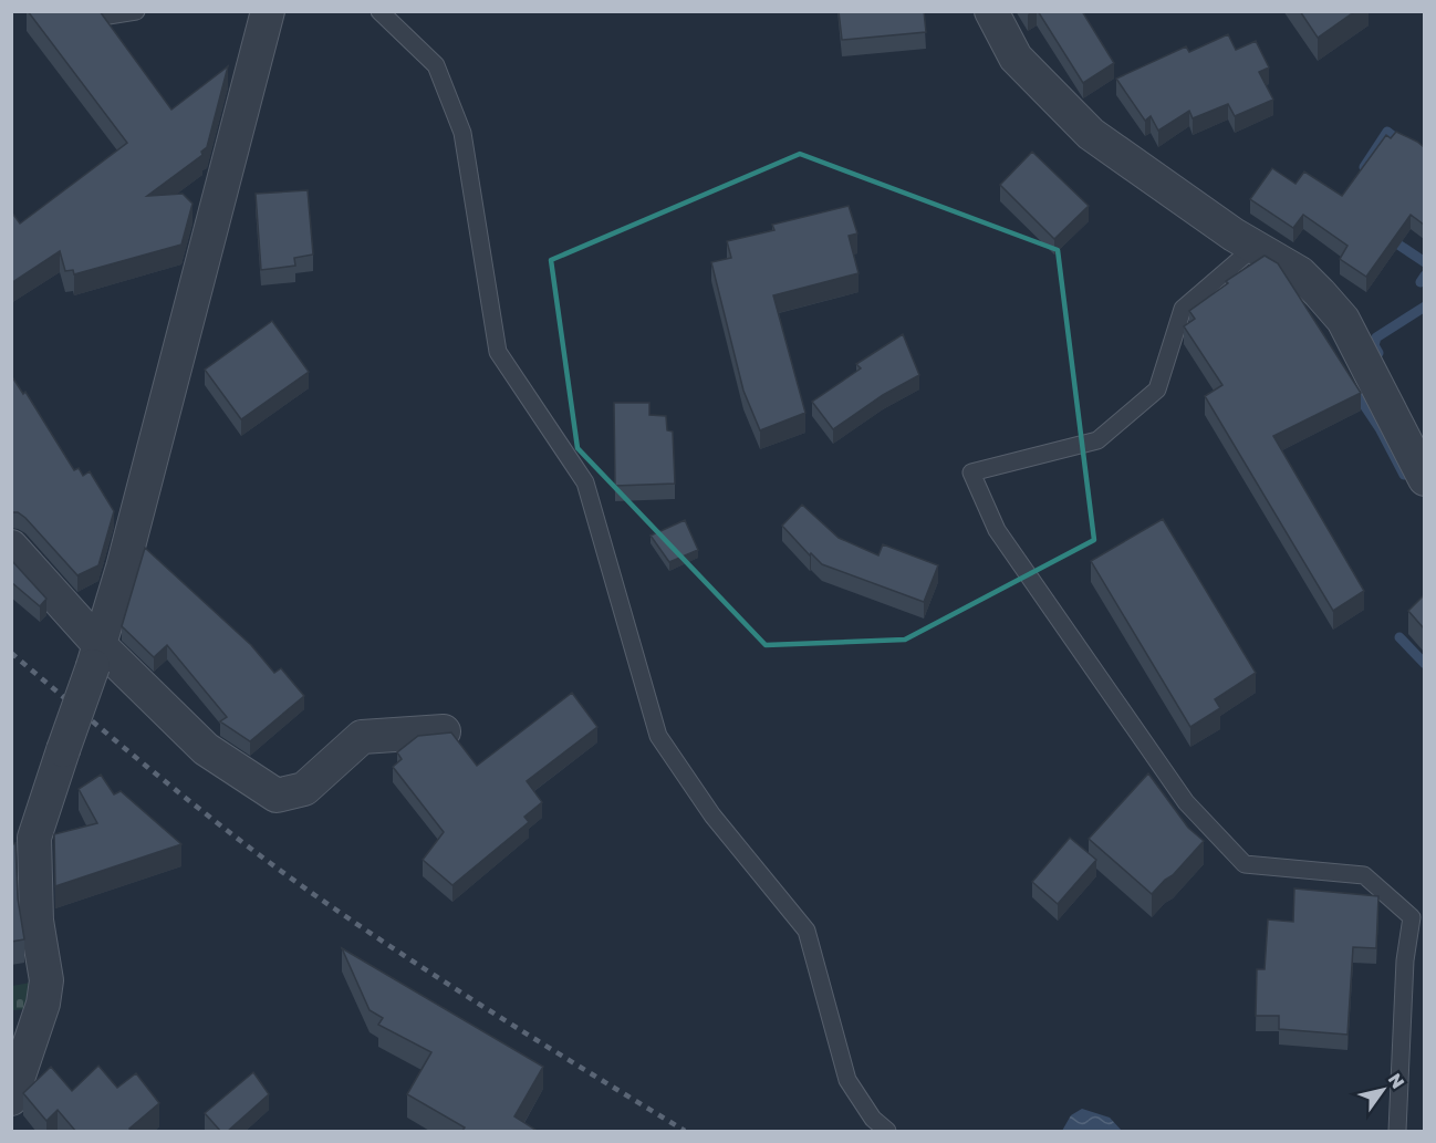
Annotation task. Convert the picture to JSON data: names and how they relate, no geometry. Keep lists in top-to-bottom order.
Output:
{
  "north": "top right"
}
